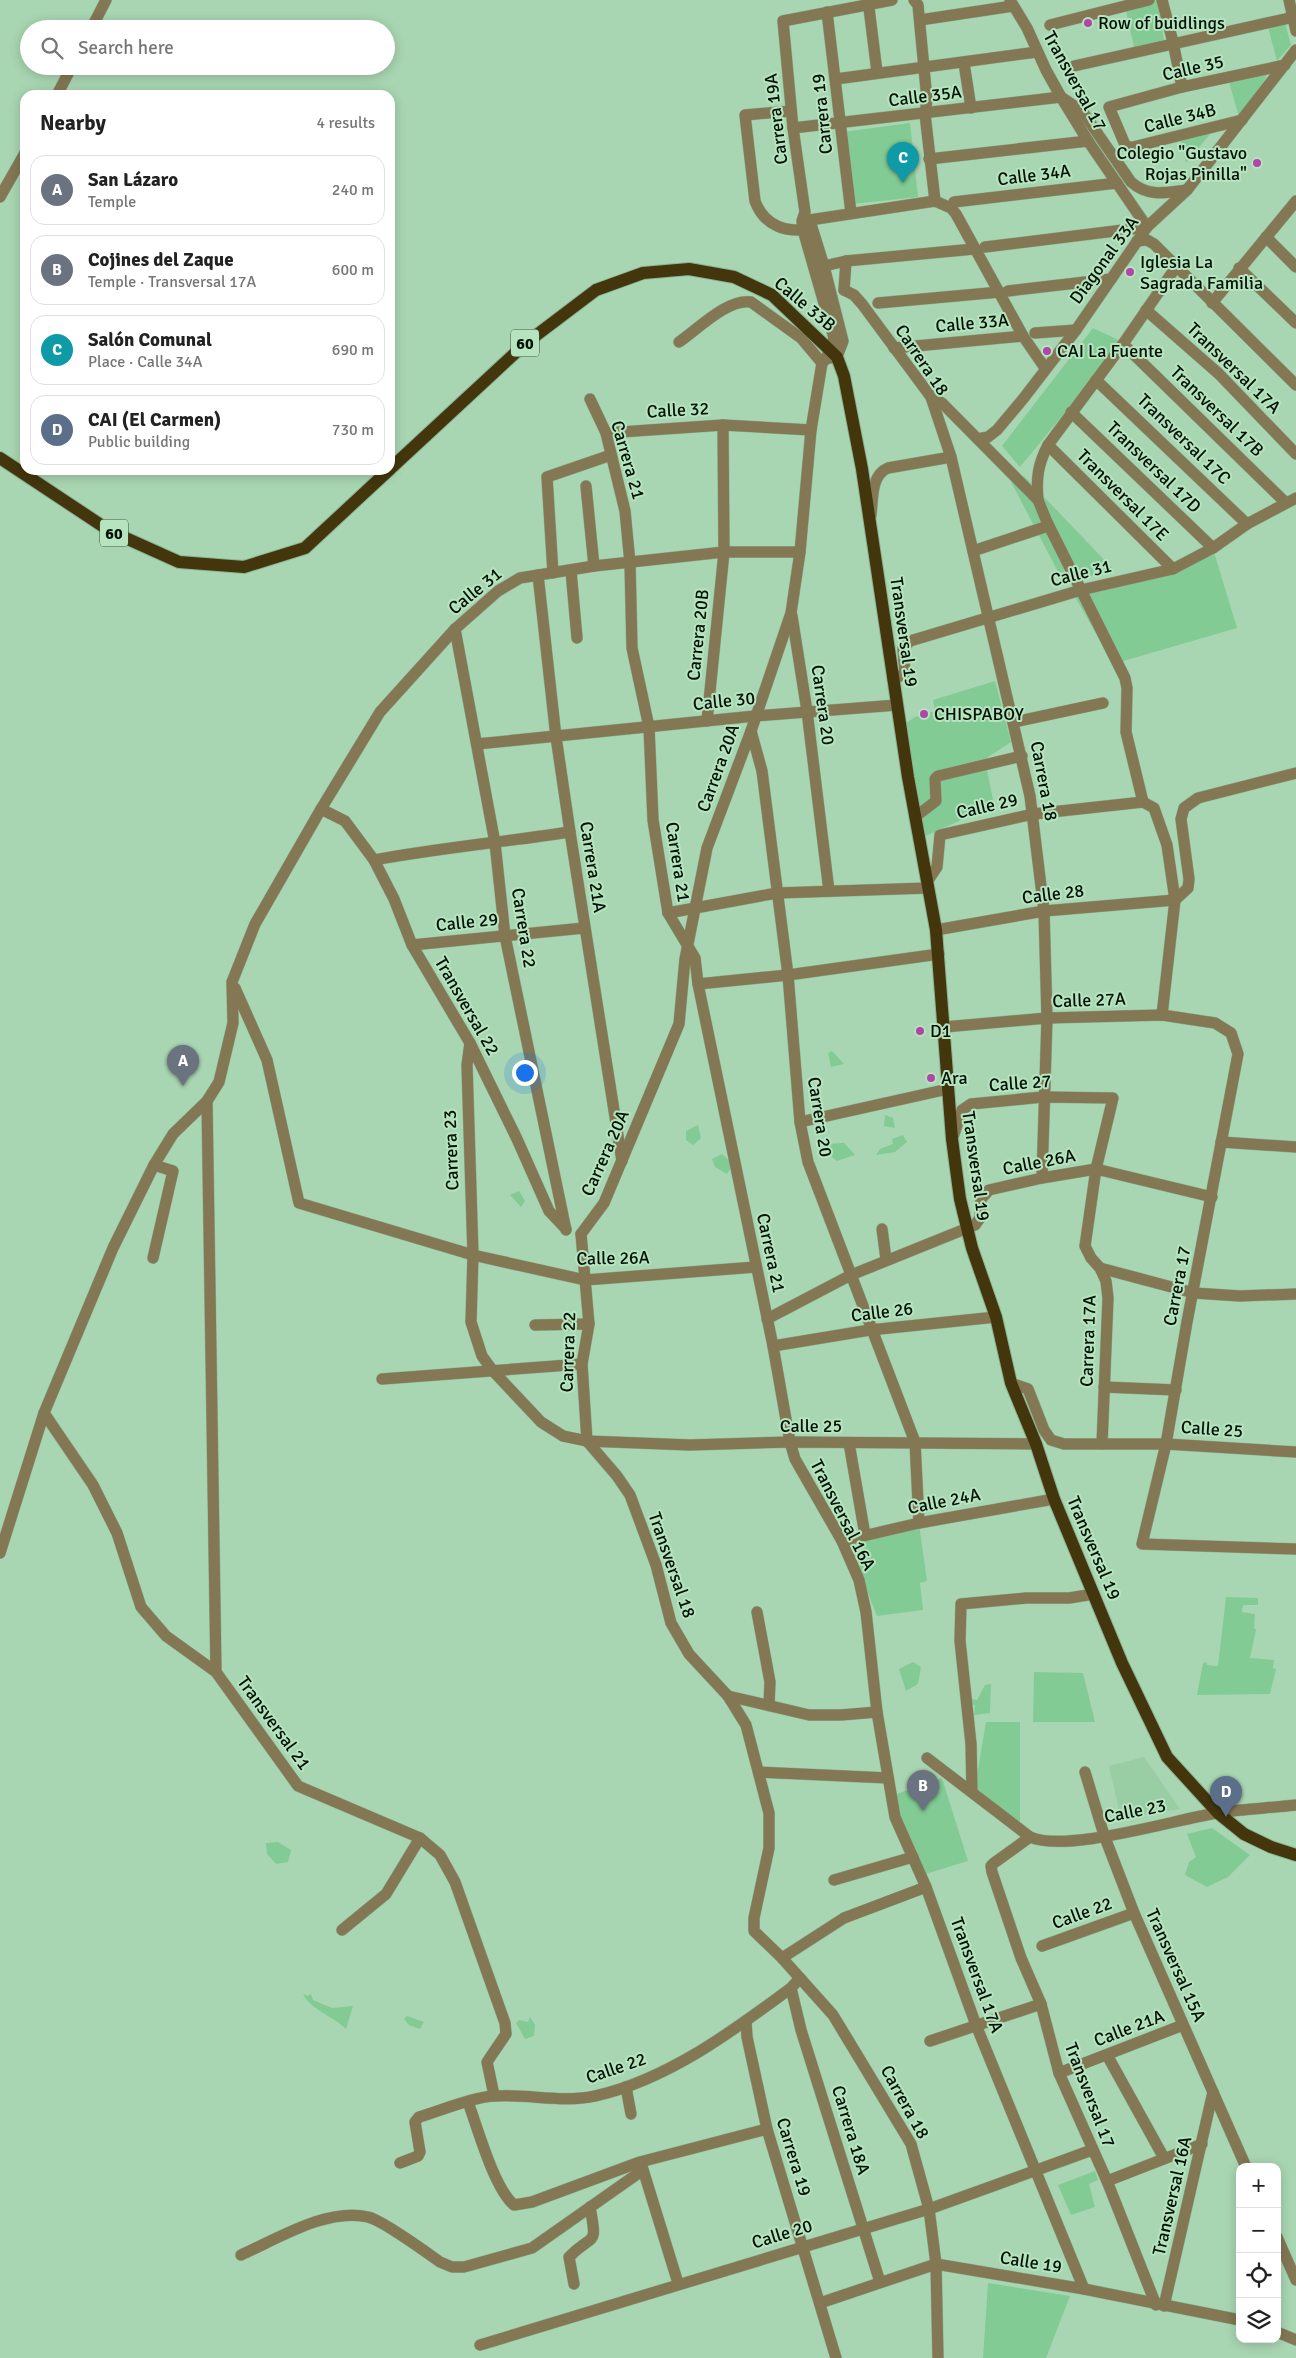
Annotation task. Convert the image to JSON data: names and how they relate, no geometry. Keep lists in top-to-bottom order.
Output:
{
  "streets": {
    "main road": ["Calle 33B", "60", "Transversal 19"],
    "street": [
      "Calle 35",
      "Transversal 17",
      "Calle 35A",
      "Carrera 19",
      "Calle 34B",
      "Carrera 19A",
      "Calle 34A",
      "Diagonal 33A",
      "Calle 33A",
      "Carrera 18",
      "Transversal 17A",
      "Calle 32",
      "Transversal 17B",
      "Transversal 17C",
      "Carrera 21",
      "Transversal 17D",
      "Transversal 17E",
      "Calle 31",
      "Carrera 20B",
      "Calle 30",
      "Carrera 20",
      "Carrera 20A",
      "Calle 29",
      "Carrera 21A",
      "Calle 28",
      "Carrera 22",
      "Calle 27A",
      "Transversal 22",
      "Calle 27",
      "Carrera 23",
      "Calle 26A",
      "Carrera 17",
      "Calle 26",
      "Carrera 17A",
      "Calle 25",
      "Calle 24A",
      "Transversal 16A",
      "Transversal 18",
      "Transversal 21",
      "Calle 23",
      "Calle 22",
      "Transversal 15A",
      "Calle 21A",
      "Carrera 18A",
      "Calle 20",
      "Calle 19"
    ]
  },
  "crossings": [
    ["Calle 35", "Calle 34B"],
    ["Calle 35", "Diagonal 33A"],
    ["Transversal 17", "Calle 35A"],
    ["Transversal 17", "Calle 34A"],
    ["Transversal 17", "Diagonal 33A"],
    ["Transversal 17", "Transversal 16A"],
    ["Transversal 17", "Calle 23"],
    ["Transversal 17", "Calle 21A"],
    ["Transversal 17", "Calle 20"],
    ["Transversal 17", "Calle 19"],
    ["Calle 35A", "Carrera 19"],
    ["Calle 35A", "Carrera 19A"],
    ["Carrera 19", "Carrera 19A"],
    ["Carrera 19", "Calle 22"],
    ["Carrera 19", "Calle 20"],
    ["Carrera 19", "Calle 19"],
    ["Calle 34B", "Diagonal 33A"],
    ["Diagonal 33A", "Calle 33A"],
    ["Calle 33B", "Transversal 19"],
    ["Calle 33B", "Carrera 20A"],
    ["Calle 33A", "Carrera 18"],
    ["Carrera 18", "Calle 31"],
    ["Carrera 18", "Calle 29"],
    ["Carrera 18", "Calle 28"],
    ["Carrera 18", "Calle 27A"],
    ["Carrera 18", "Calle 27"],
    ["Carrera 18", "Calle 26A"],
    ["Carrera 18", "Transversal 18"],
    ["Carrera 18", "Calle 22"],
    ["Carrera 18", "Calle 20"],
    ["Carrera 18", "Calle 19"],
    ["Transversal 17A", "Transversal 16A"],
    ["Transversal 17A", "Calle 20"],
    ["Transversal 17A", "Calle 19"],
    ["Calle 32", "Carrera 21"],
    ["Transversal 17B", "Calle 31"],
    ["Transversal 17C", "Calle 31"],
    ["Carrera 21", "Calle 31"],
    ["Carrera 21", "Calle 30"],
    ["Carrera 21", "Carrera 20A"],
    ["Carrera 21", "Calle 26A"],
    ["Carrera 21", "Calle 26"],
    ["Carrera 21", "Calle 25"],
    ["Carrera 21", "Transversal 16A"],
    ["Transversal 17D", "Calle 31"],
    ["Transversal 17E", "Calle 31"],
    ["Calle 31", "Transversal 19"],
    ["Calle 31", "Carrera 20B"],
    ["Calle 31", "Carrera 20A"],
    ["Calle 31", "Carrera 21A"],
    ["Calle 31", "Carrera 22"],
    ["Calle 31", "Calle 26A"],
    ["Transversal 19", "Calle 30"],
    ["Transversal 19", "Carrera 20A"],
    ["Transversal 19", "Calle 29"],
    ["Transversal 19", "Calle 28"],
    ["Transversal 19", "Calle 27A"],
    ["Transversal 19", "Calle 27"],
    ["Transversal 19", "Calle 26A"],
    ["Transversal 19", "Calle 26"],
    ["Transversal 19", "Calle 25"],
    ["Transversal 19", "Calle 24A"],
    ["Transversal 19", "Calle 23"],
    ["Carrera 20B", "Calle 30"],
    ["Calle 30", "Carrera 20"],
    ["Calle 30", "Carrera 20A"],
    ["Calle 30", "Carrera 21A"],
    ["Calle 30", "Carrera 22"],
    ["Carrera 20", "Carrera 20A"],
    ["Carrera 20", "Calle 26A"],
    ["Carrera 20", "Calle 26"],
    ["Carrera 20", "Calle 25"],
    ["Carrera 20", "Calle 24A"],
    ["Carrera 20A", "Carrera 21A"],
    ["Carrera 20A", "Carrera 22"],
    ["Calle 29", "Carrera 21A"],
    ["Calle 29", "Carrera 22"],
    ["Calle 29", "Transversal 22"],
    ["Carrera 22", "Transversal 22"],
    ["Carrera 22", "Calle 26A"],
    ["Carrera 22", "Calle 25"],
    ["Carrera 22", "Transversal 18"],
    ["Calle 27A", "Carrera 17"],
    ["Transversal 22", "Carrera 23"],
    ["Calle 27", "Carrera 17A"],
    ["Carrera 23", "Calle 26A"],
    ["Carrera 23", "Calle 25"],
    ["Calle 26A", "Carrera 17"],
    ["Calle 26A", "Carrera 17A"],
    ["Carrera 17", "Calle 25"],
    ["Carrera 17A", "Calle 25"],
    ["Calle 25", "Transversal 16A"],
    ["Calle 25", "Transversal 18"],
    ["Calle 24A", "Transversal 16A"],
    ["Transversal 16A", "Transversal 15A"],
    ["Transversal 16A", "Calle 19"],
    ["Transversal 21", "Calle 22"],
    ["Calle 23", "Transversal 15A"],
    ["Calle 22", "Transversal 15A"],
    ["Calle 22", "Carrera 18A"],
    ["Transversal 15A", "Calle 21A"],
    ["Carrera 18A", "Calle 20"],
    ["Carrera 18A", "Calle 19"]
  ],
  "places": [
    "Row of buidlings",
    "Colegio \"Gustavo Rojas Pinilla\"",
    "Iglesia La Sagrada Familia",
    "CAI La Fuente",
    "CHISPABOY",
    "D1",
    "Ara"
  ],
  "page": {
    "search": "Search here",
    "heading": ["Nearby", "4 results"],
    "pins": [
      "C",
      "A",
      "B",
      "D"
    ],
    "list": [
      {
        "mark": "A",
        "name": "San Lázaro",
        "note": "Temple",
        "value": "240 m"
      },
      {
        "mark": "B",
        "name": "Cojines del Zaque",
        "note": "Temple · Transversal 17A",
        "value": "600 m"
      },
      {
        "mark": "C",
        "name": "Salón Comunal",
        "note": "Place · Calle 34A",
        "value": "690 m"
      },
      {
        "mark": "D",
        "name": "CAI (El Carmen)",
        "note": "Public building",
        "value": "730 m"
      }
    ],
    "map_buttons": ["+", "−"]
  }
}
